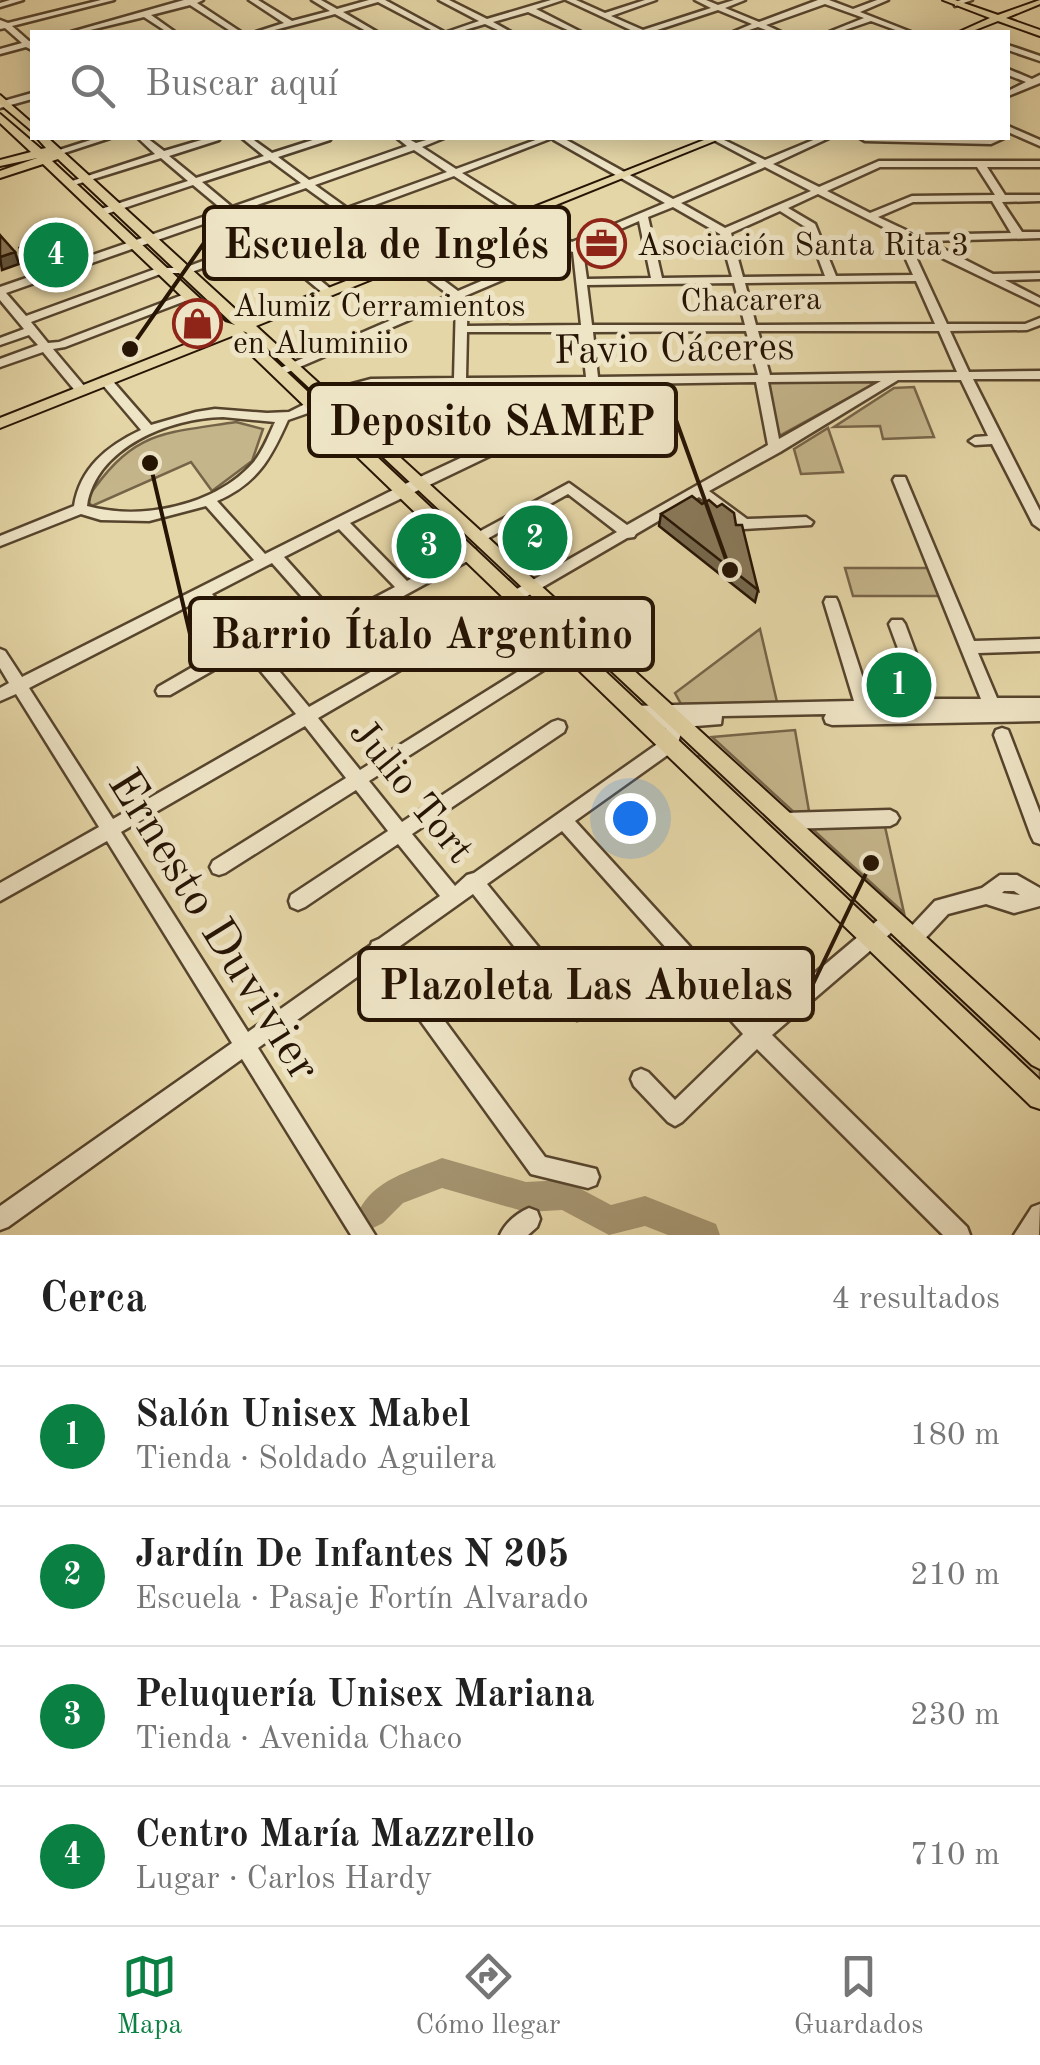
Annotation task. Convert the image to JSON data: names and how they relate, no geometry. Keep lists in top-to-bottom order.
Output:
{
  "streets": {
    "street": [
      "Chacarera",
      "Favio Cáceres",
      "Julio Tort",
      "Ernesto Duvivier"
    ]
  },
  "places": {
    "office": ["Asociación Santa Rita 3"],
    "shop": ["Alumiz Cerramientos en Aluminiio"],
    "other": [
      "Escuela de Inglés",
      "Barrio Ítalo Argentino",
      "Deposito SAMEP",
      "Plazoleta Las Abuelas"
    ]
  },
  "page": {
    "search": "Buscar aquí",
    "pins": [
      "4",
      "2",
      "3",
      "1"
    ],
    "heading": ["Cerca", "4 resultados"],
    "list": [
      {
        "mark": "1",
        "name": "Salón Unisex Mabel",
        "note": "Tienda · Soldado Aguilera",
        "value": "180 m"
      },
      {
        "mark": "2",
        "name": "Jardín De Infantes N 205",
        "note": "Escuela · Pasaje Fortín Alvarado",
        "value": "210 m"
      },
      {
        "mark": "3",
        "name": "Peluquería Unisex Mariana",
        "note": "Tienda · Avenida Chaco",
        "value": "230 m"
      },
      {
        "mark": "4",
        "name": "Centro María Mazzrello",
        "note": "Lugar · Carlos Hardy",
        "value": "710 m"
      }
    ],
    "nav": ["Mapa", "Cómo llegar", "Guardados"]
  }
}
